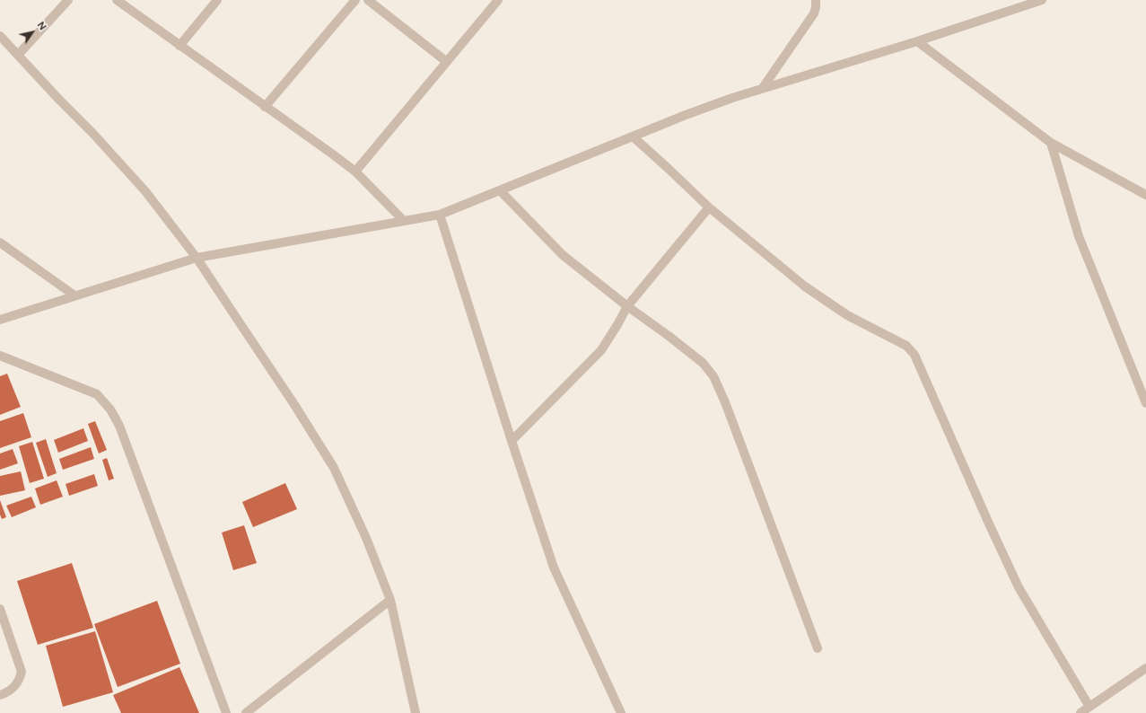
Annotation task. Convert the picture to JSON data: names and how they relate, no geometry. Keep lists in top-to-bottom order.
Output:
{
  "north": "top right"
}
